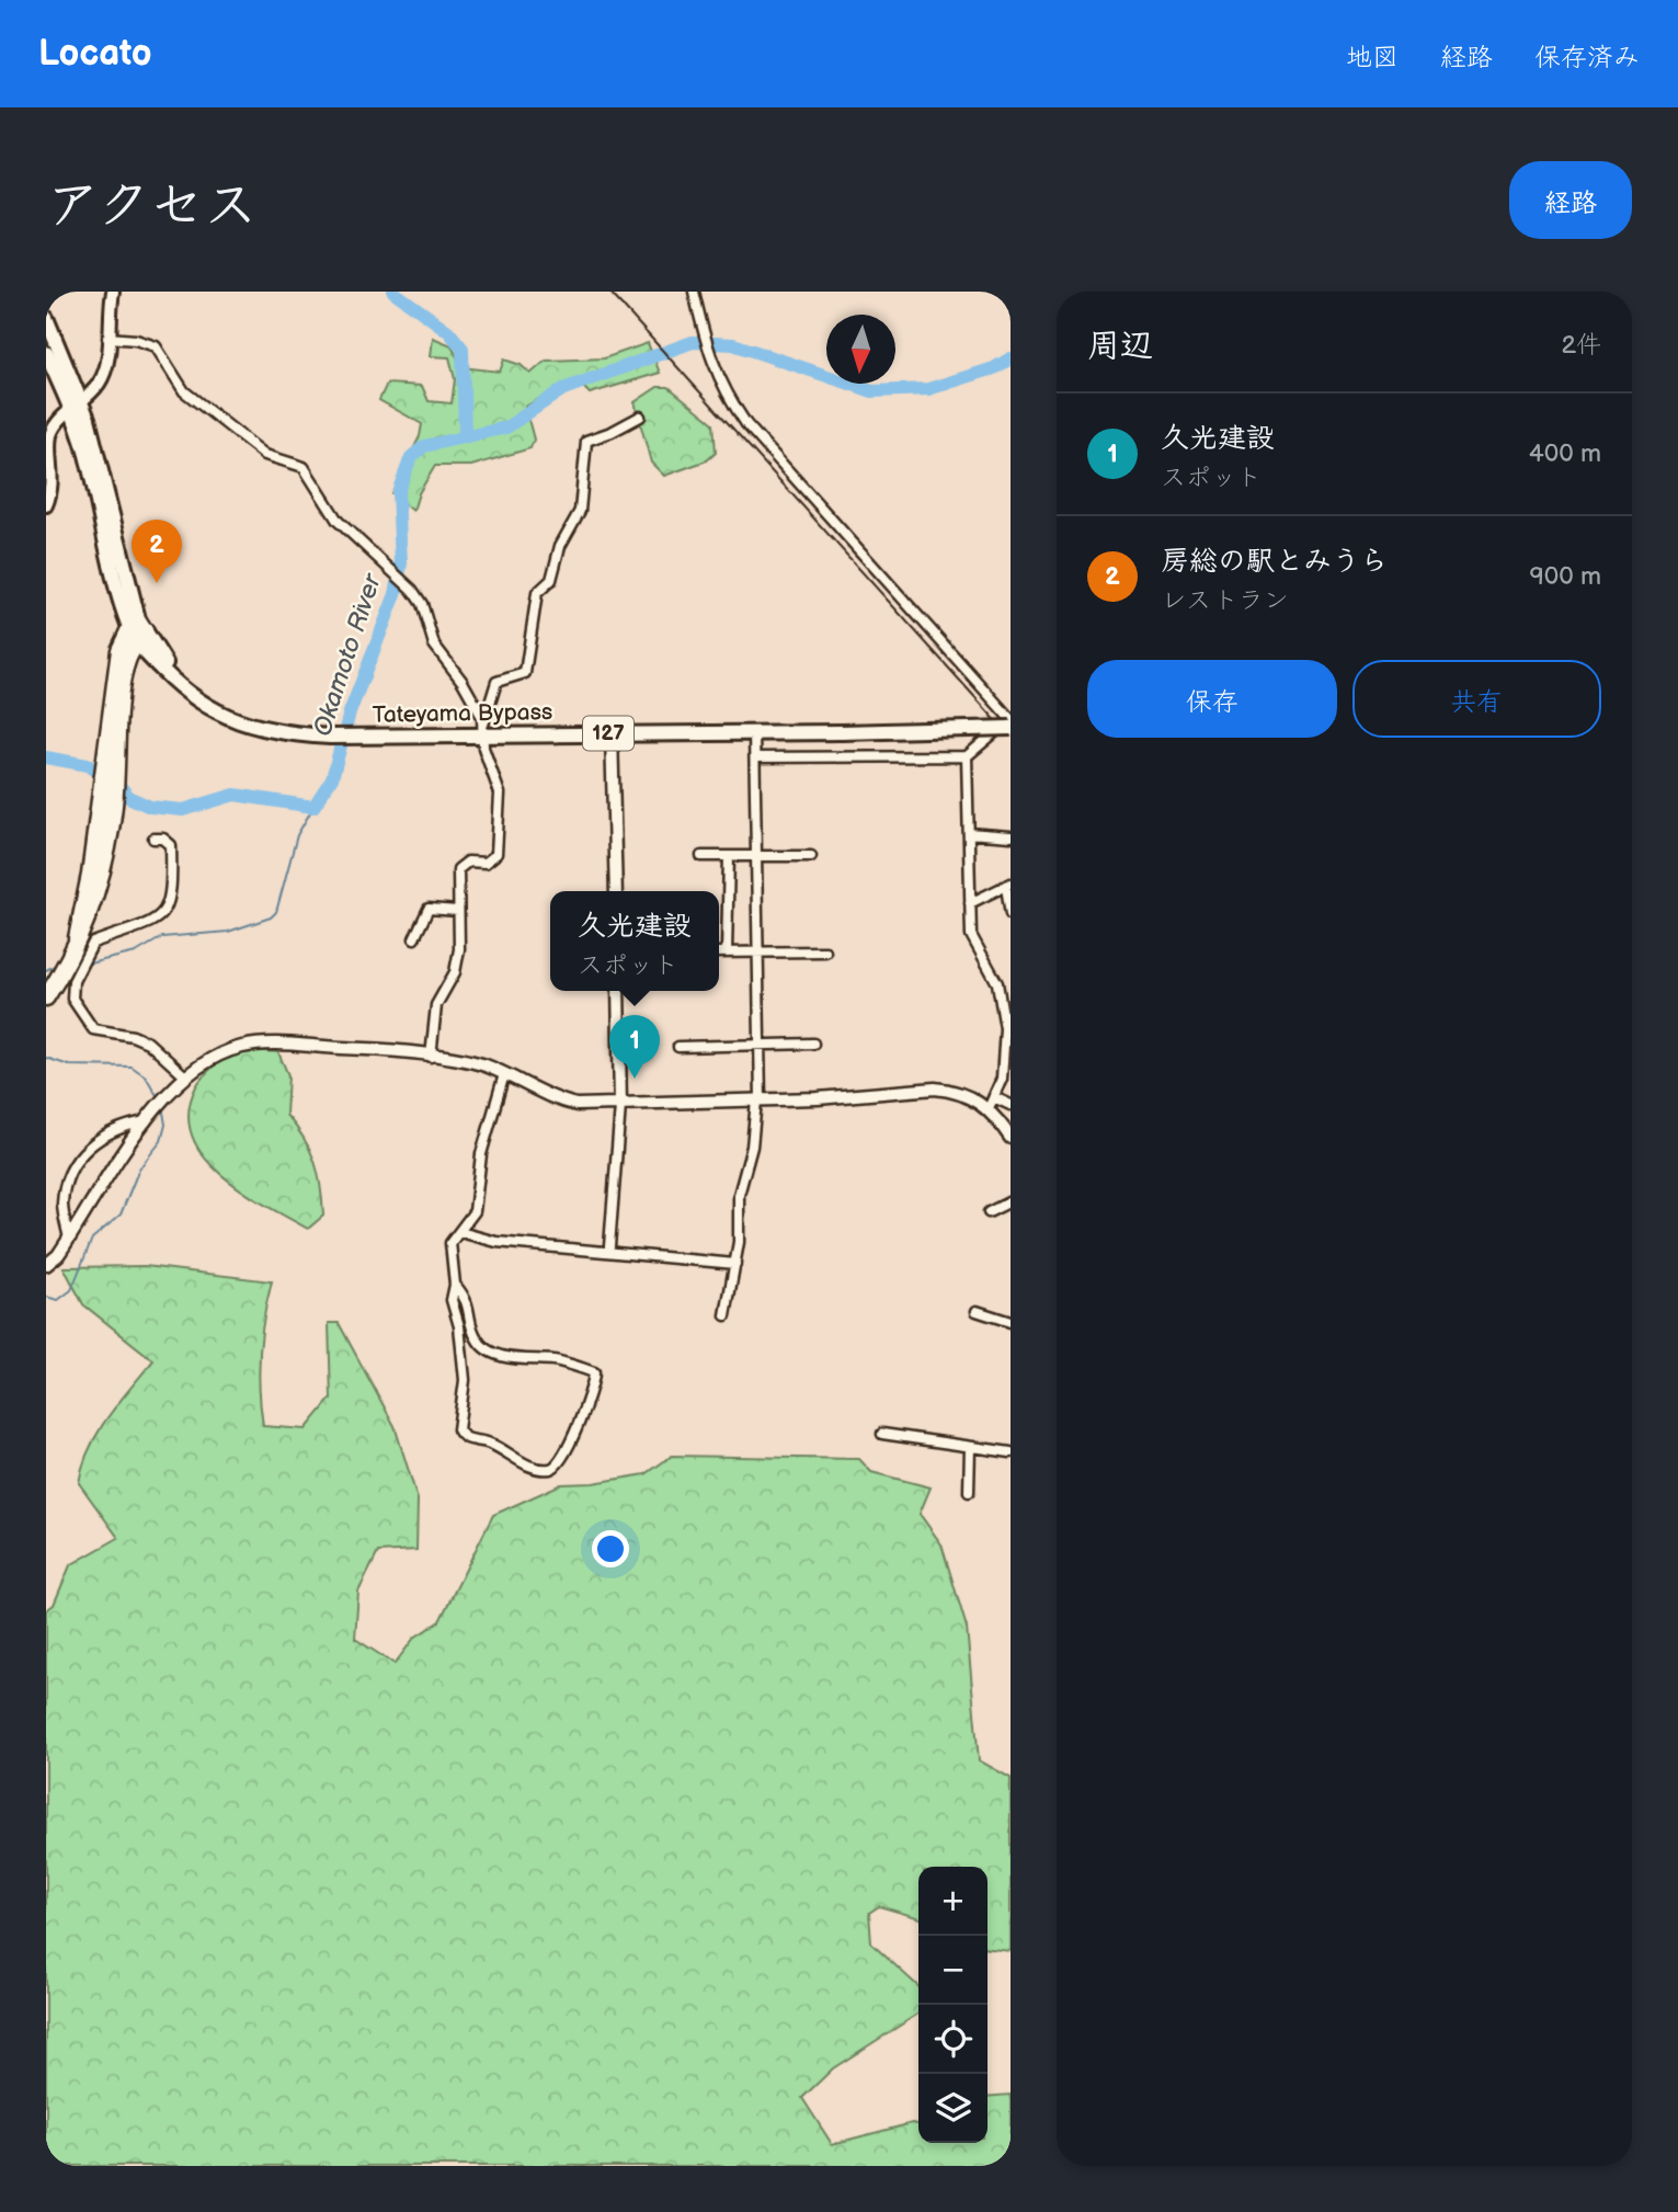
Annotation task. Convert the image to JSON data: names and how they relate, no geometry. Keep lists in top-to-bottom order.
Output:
{
  "streets": {
    "highway": ["Tateyama Bypass", "127"]
  },
  "water": ["Okamoto River"],
  "north": "bottom",
  "page": {
    "header": "Locato",
    "nav": ["地図", "経路", "保存済み"],
    "title": "アクセス",
    "buttons": [
      "経路",
      ["保存", "共有"]
    ],
    "heading": ["周辺", "2件"],
    "list": [
      {
        "mark": "1",
        "name": "久光建設",
        "note": "スポット",
        "value": "400 m"
      },
      {
        "mark": "2",
        "name": "房総の駅とみうら",
        "note": "レストラン",
        "value": "900 m"
      }
    ],
    "pins": ["2", "1"],
    "popup": ["久光建設", "スポット"],
    "map_buttons": ["+", "−"]
  }
}
